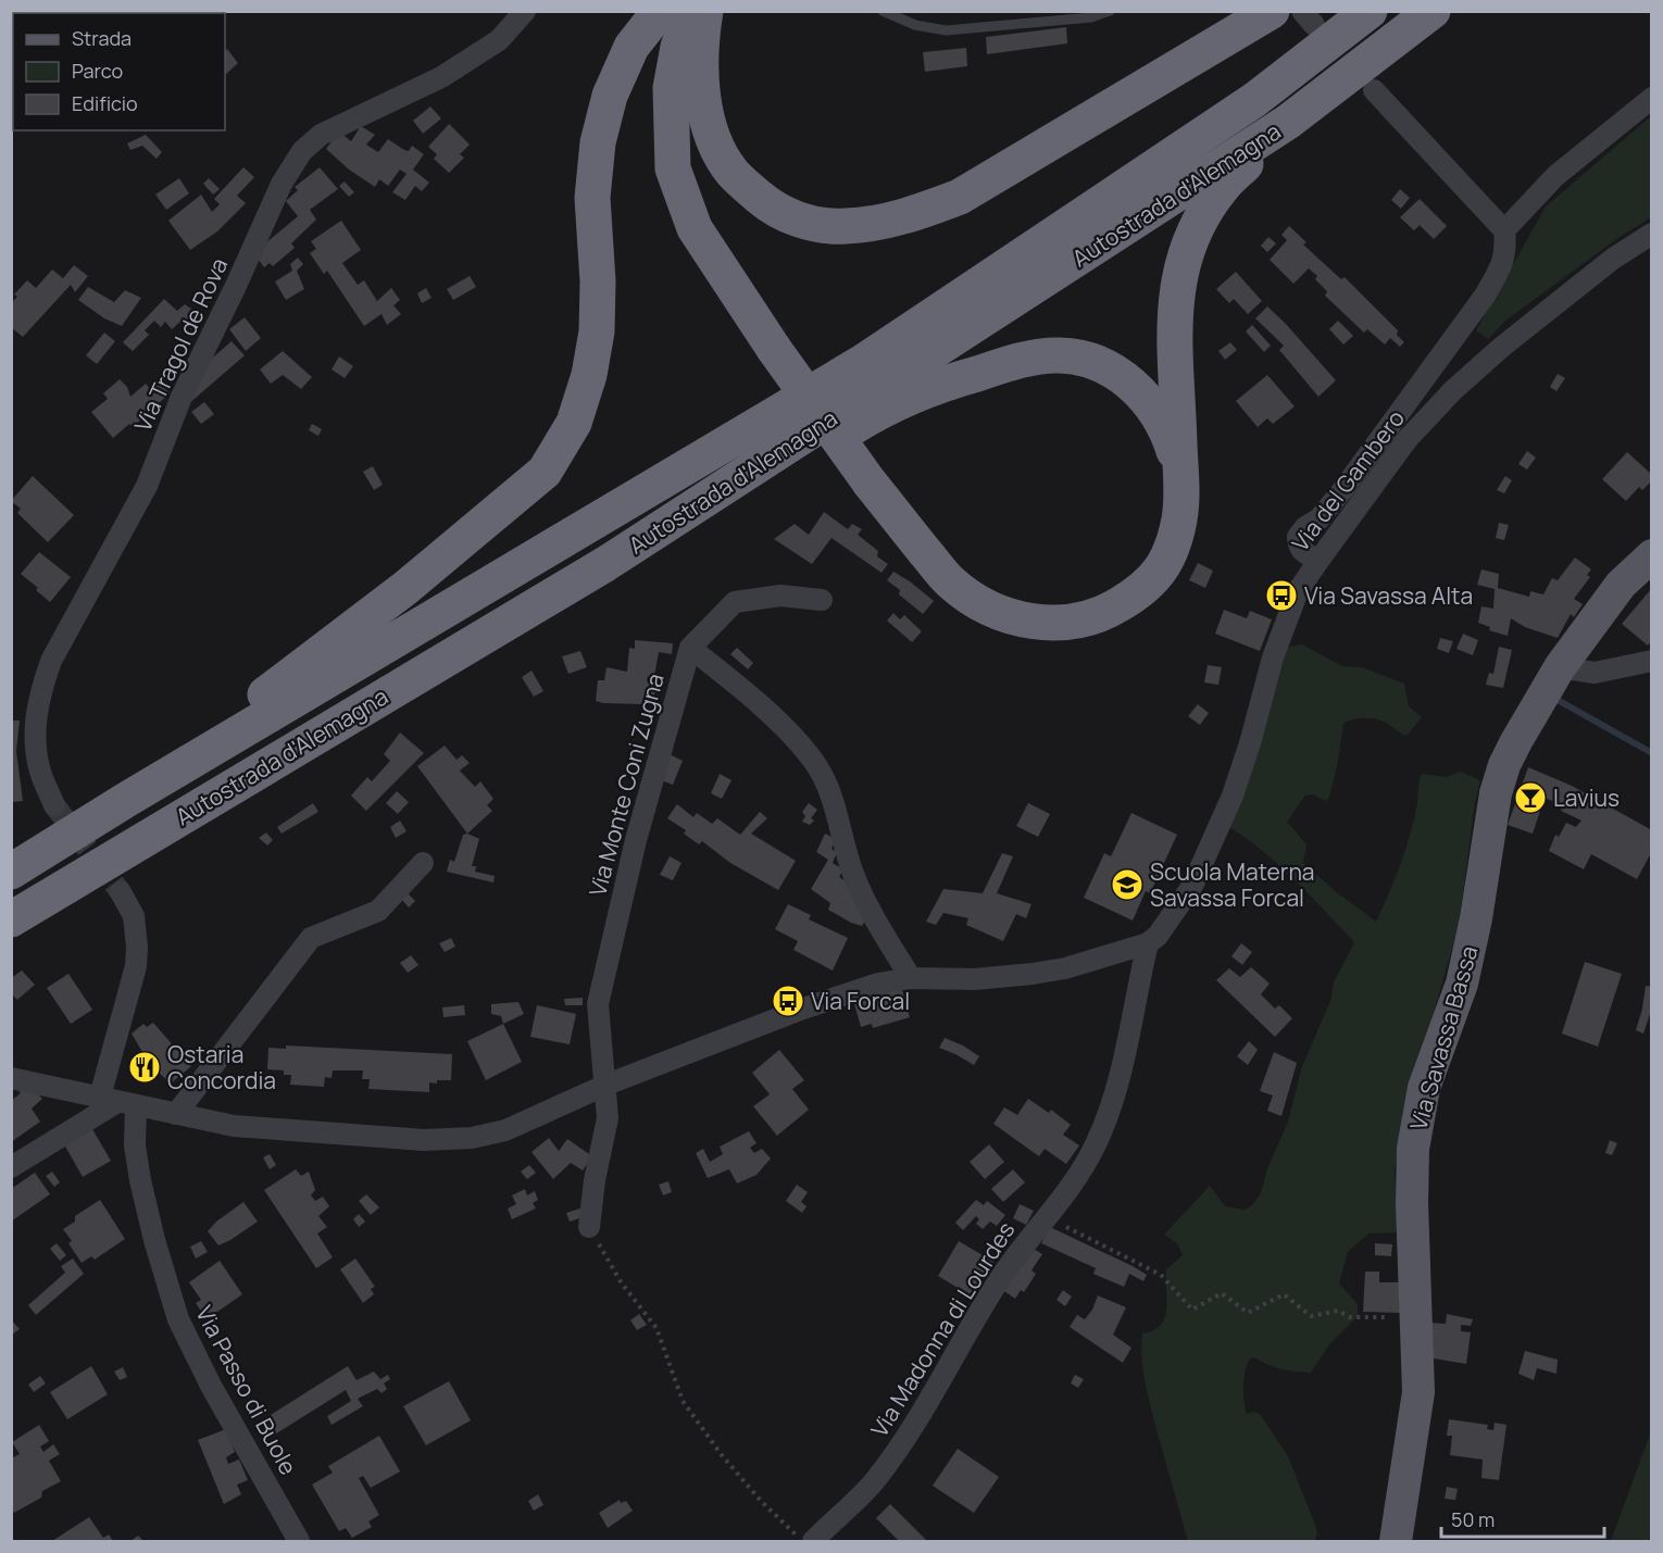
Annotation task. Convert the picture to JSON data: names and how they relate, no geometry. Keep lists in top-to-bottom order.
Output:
{
  "streets": {
    "highway": ["Autostrada d'Alemagna"],
    "main road": ["Via Savassa Bassa"],
    "street": [
      "Via Tragol de Rova",
      "Via del Gambero",
      "Via Monte Coni Zugna",
      "Via Madonna di Lourdes",
      "Via Passo di Buole"
    ]
  },
  "crossings": [
    ["Via del Gambero", "Via Madonna di Lourdes"]
  ],
  "places": {
    "bus stop": ["Via Savassa Alta", "Via Forcal"],
    "bar": ["Lavius"],
    "school or university": ["Scuola Materna Savassa Forcal"],
    "restaurant": ["Ostaria Concordia"]
  },
  "legend": ["Strada", "Parco", "Edificio"],
  "scale_bar": "50 m"
}
